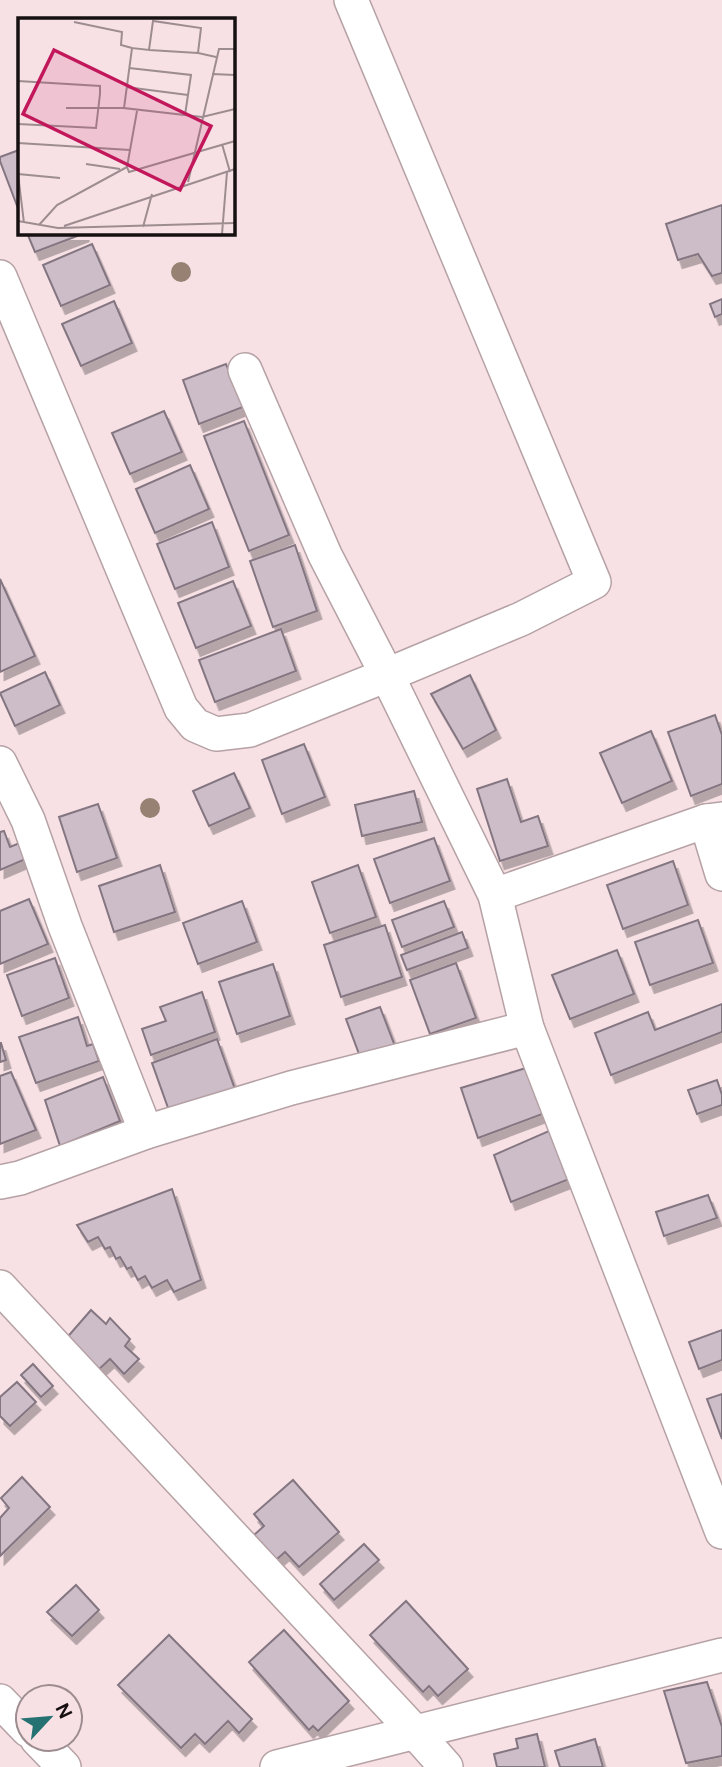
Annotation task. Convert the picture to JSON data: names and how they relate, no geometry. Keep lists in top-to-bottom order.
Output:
{
  "north": "top right"
}
